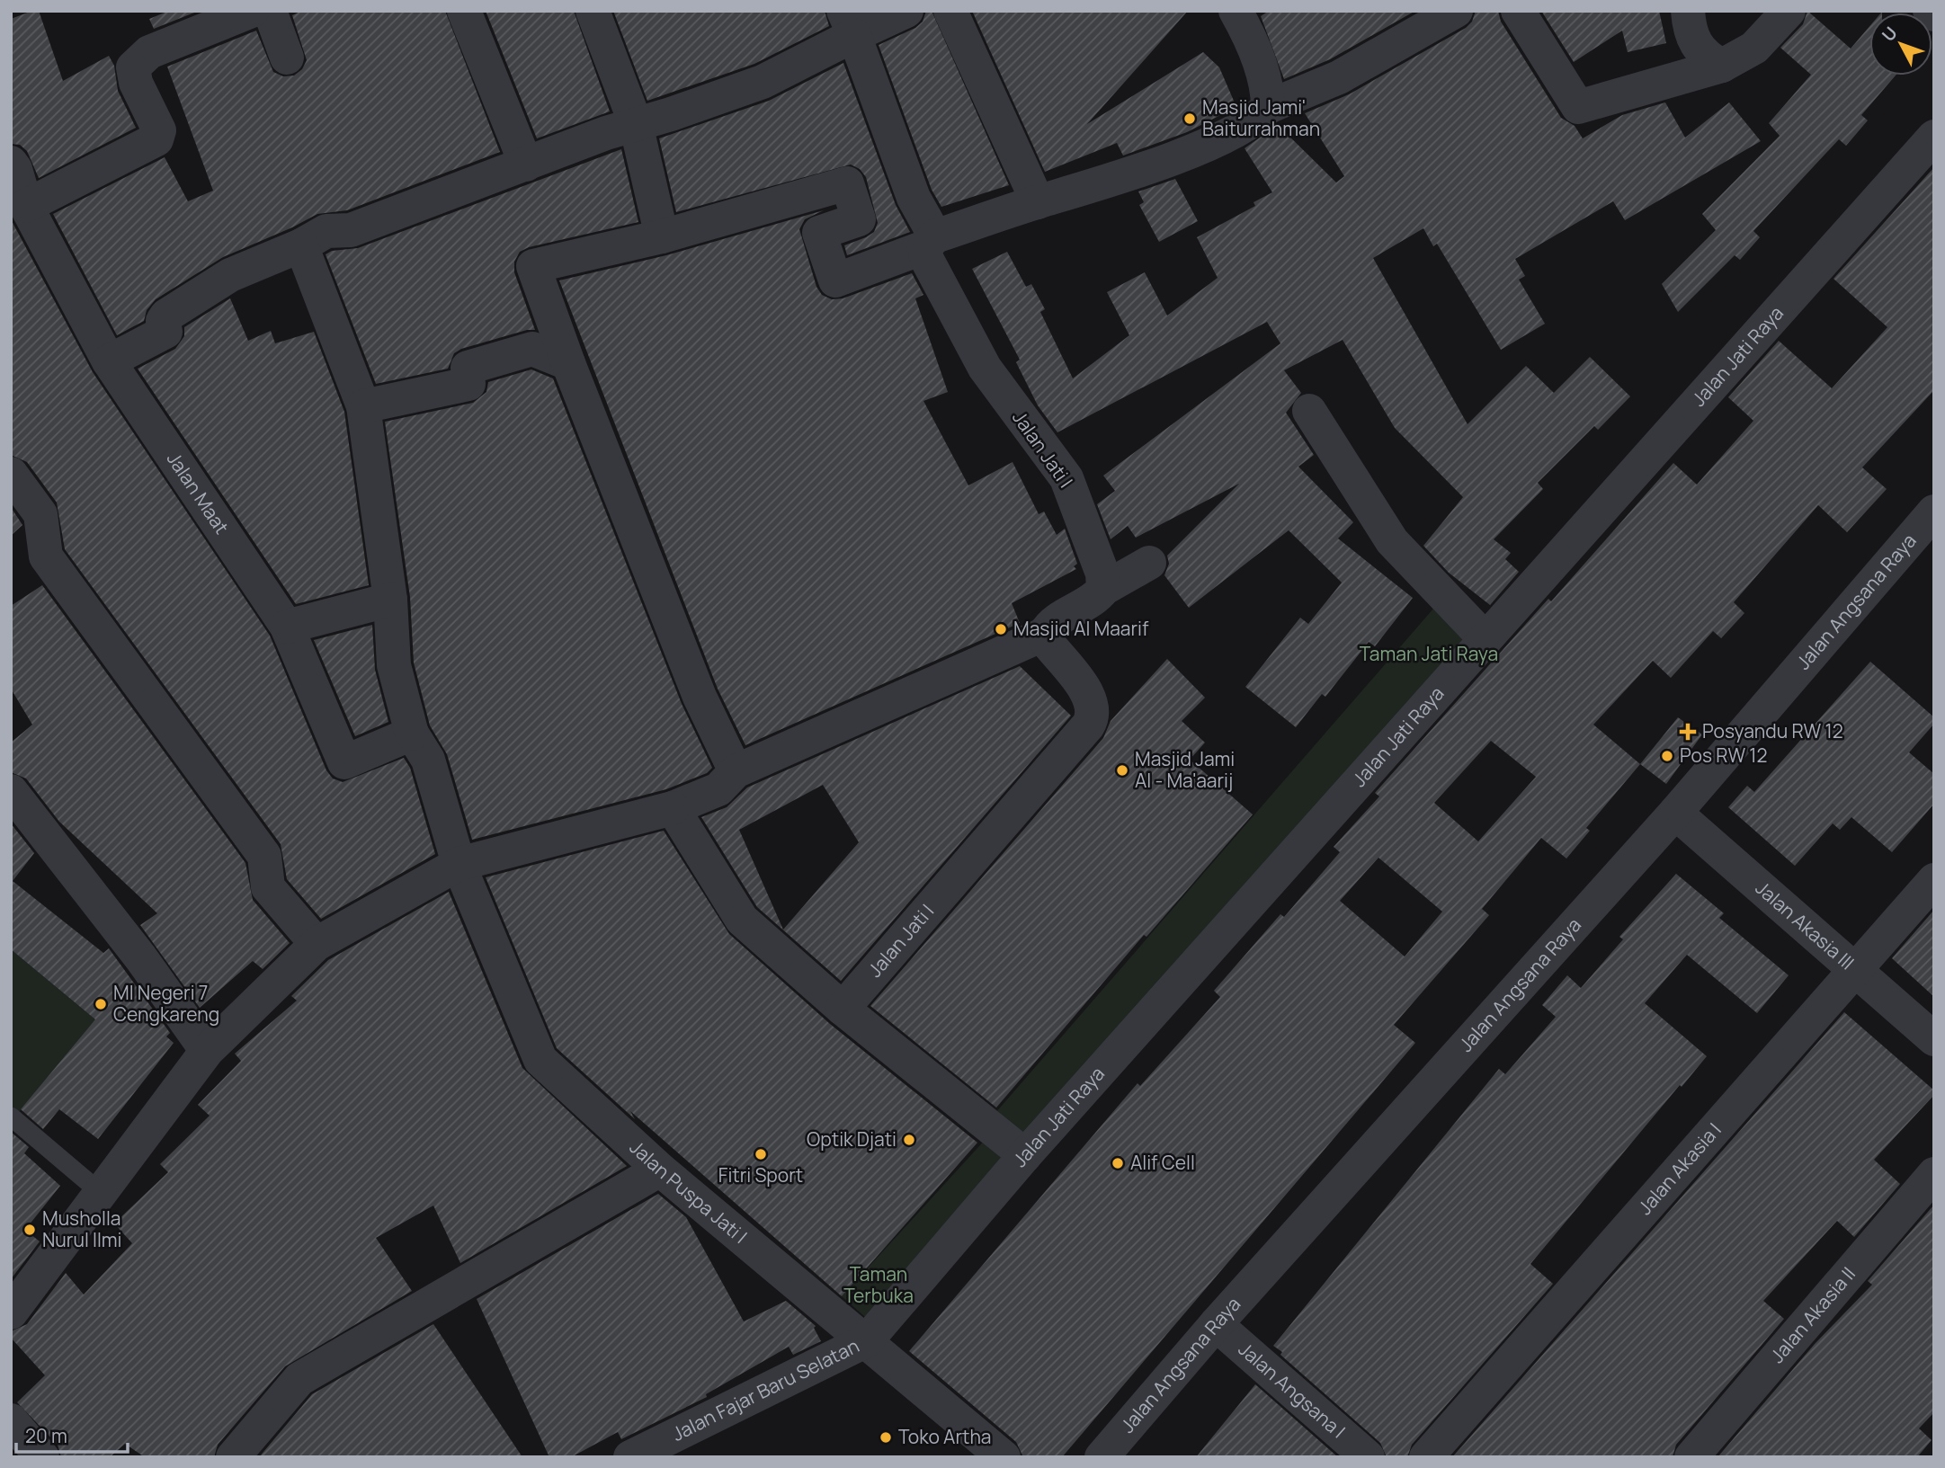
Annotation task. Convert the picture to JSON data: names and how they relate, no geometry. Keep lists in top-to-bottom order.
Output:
{
  "streets": {
    "street": [
      "Jalan Jati Raya",
      "Jalan Jati I",
      "Jalan Maat",
      "Jalan Angsana Raya",
      "Jalan Akasia III",
      "Jalan Akasia I",
      "Jalan Puspa Jati I",
      "Jalan Akasia II",
      "Jalan Fajar Baru Selatan",
      "Jalan Angsana I"
    ]
  },
  "crossings": [
    ["Jalan Jati Raya", "Jalan Puspa Jati I"],
    ["Jalan Jati Raya", "Jalan Fajar Baru Selatan"],
    ["Jalan Angsana Raya", "Jalan Akasia III"],
    ["Jalan Angsana Raya", "Jalan Angsana I"],
    ["Jalan Akasia III", "Jalan Akasia I"],
    ["Jalan Puspa Jati I", "Jalan Fajar Baru Selatan"]
  ],
  "parks": ["Taman Jati Raya", "Taman Terbuka"],
  "places": {
    "other": [
      "Masjid Jami' Baiturrahman",
      "Masjid Al Maarif",
      "Pos RW 12",
      "Masjid Jami Al - Ma'aarij",
      "MI Negeri 7 Cengkareng",
      "Optik Djati",
      "Fitri Sport",
      "Alif Cell",
      "Musholla Nurul Ilmi",
      "Toko Artha"
    ],
    "health": ["Posyandu RW 12"]
  },
  "scale_bar": "20 m",
  "north": "top left"
}
